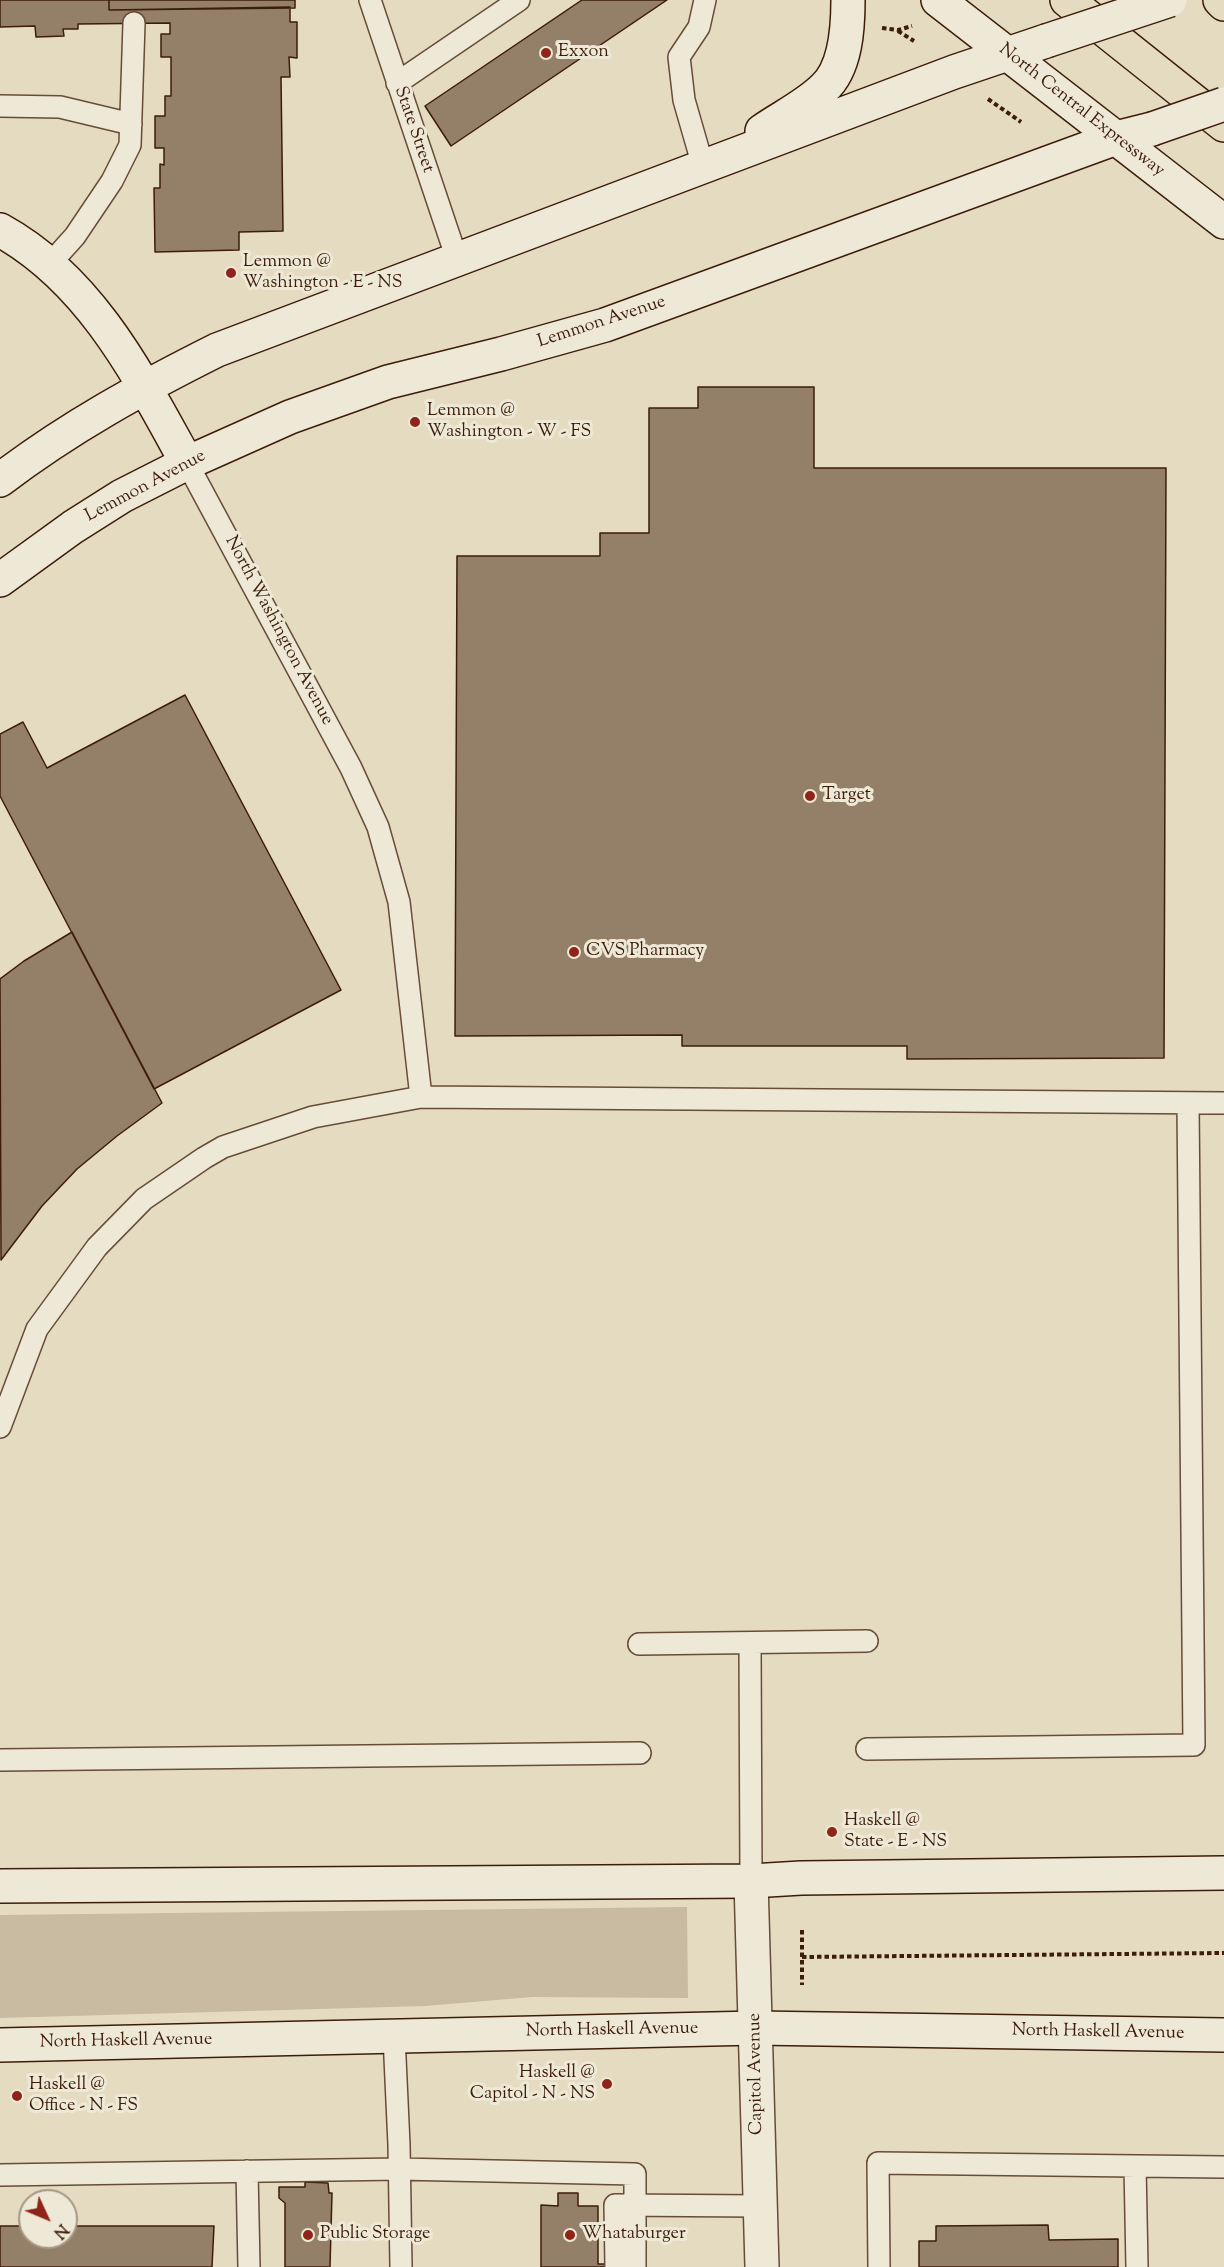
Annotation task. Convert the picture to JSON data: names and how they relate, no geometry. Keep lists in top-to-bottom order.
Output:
{
  "streets": {
    "main road": [
      "North Central Expressway",
      "Lemmon Avenue",
      "North Washington Avenue",
      "North Haskell Avenue",
      "Capitol Avenue"
    ],
    "lane": ["State Street"]
  },
  "crossings": [
    ["North Central Expressway", "Lemmon Avenue"],
    ["Lemmon Avenue", "North Washington Avenue"],
    ["North Haskell Avenue", "Capitol Avenue"]
  ],
  "places": [
    "Exxon",
    "Lemmon @ Washington - E - NS",
    "Lemmon @ Washington - W - FS",
    "Target",
    "CVS Pharmacy",
    "Haskell @ State - E - NS",
    "Haskell @ Capitol - N - NS",
    "Haskell @ Office - N - FS",
    "Public Storage",
    "Whataburger"
  ],
  "north": "bottom right"
}
